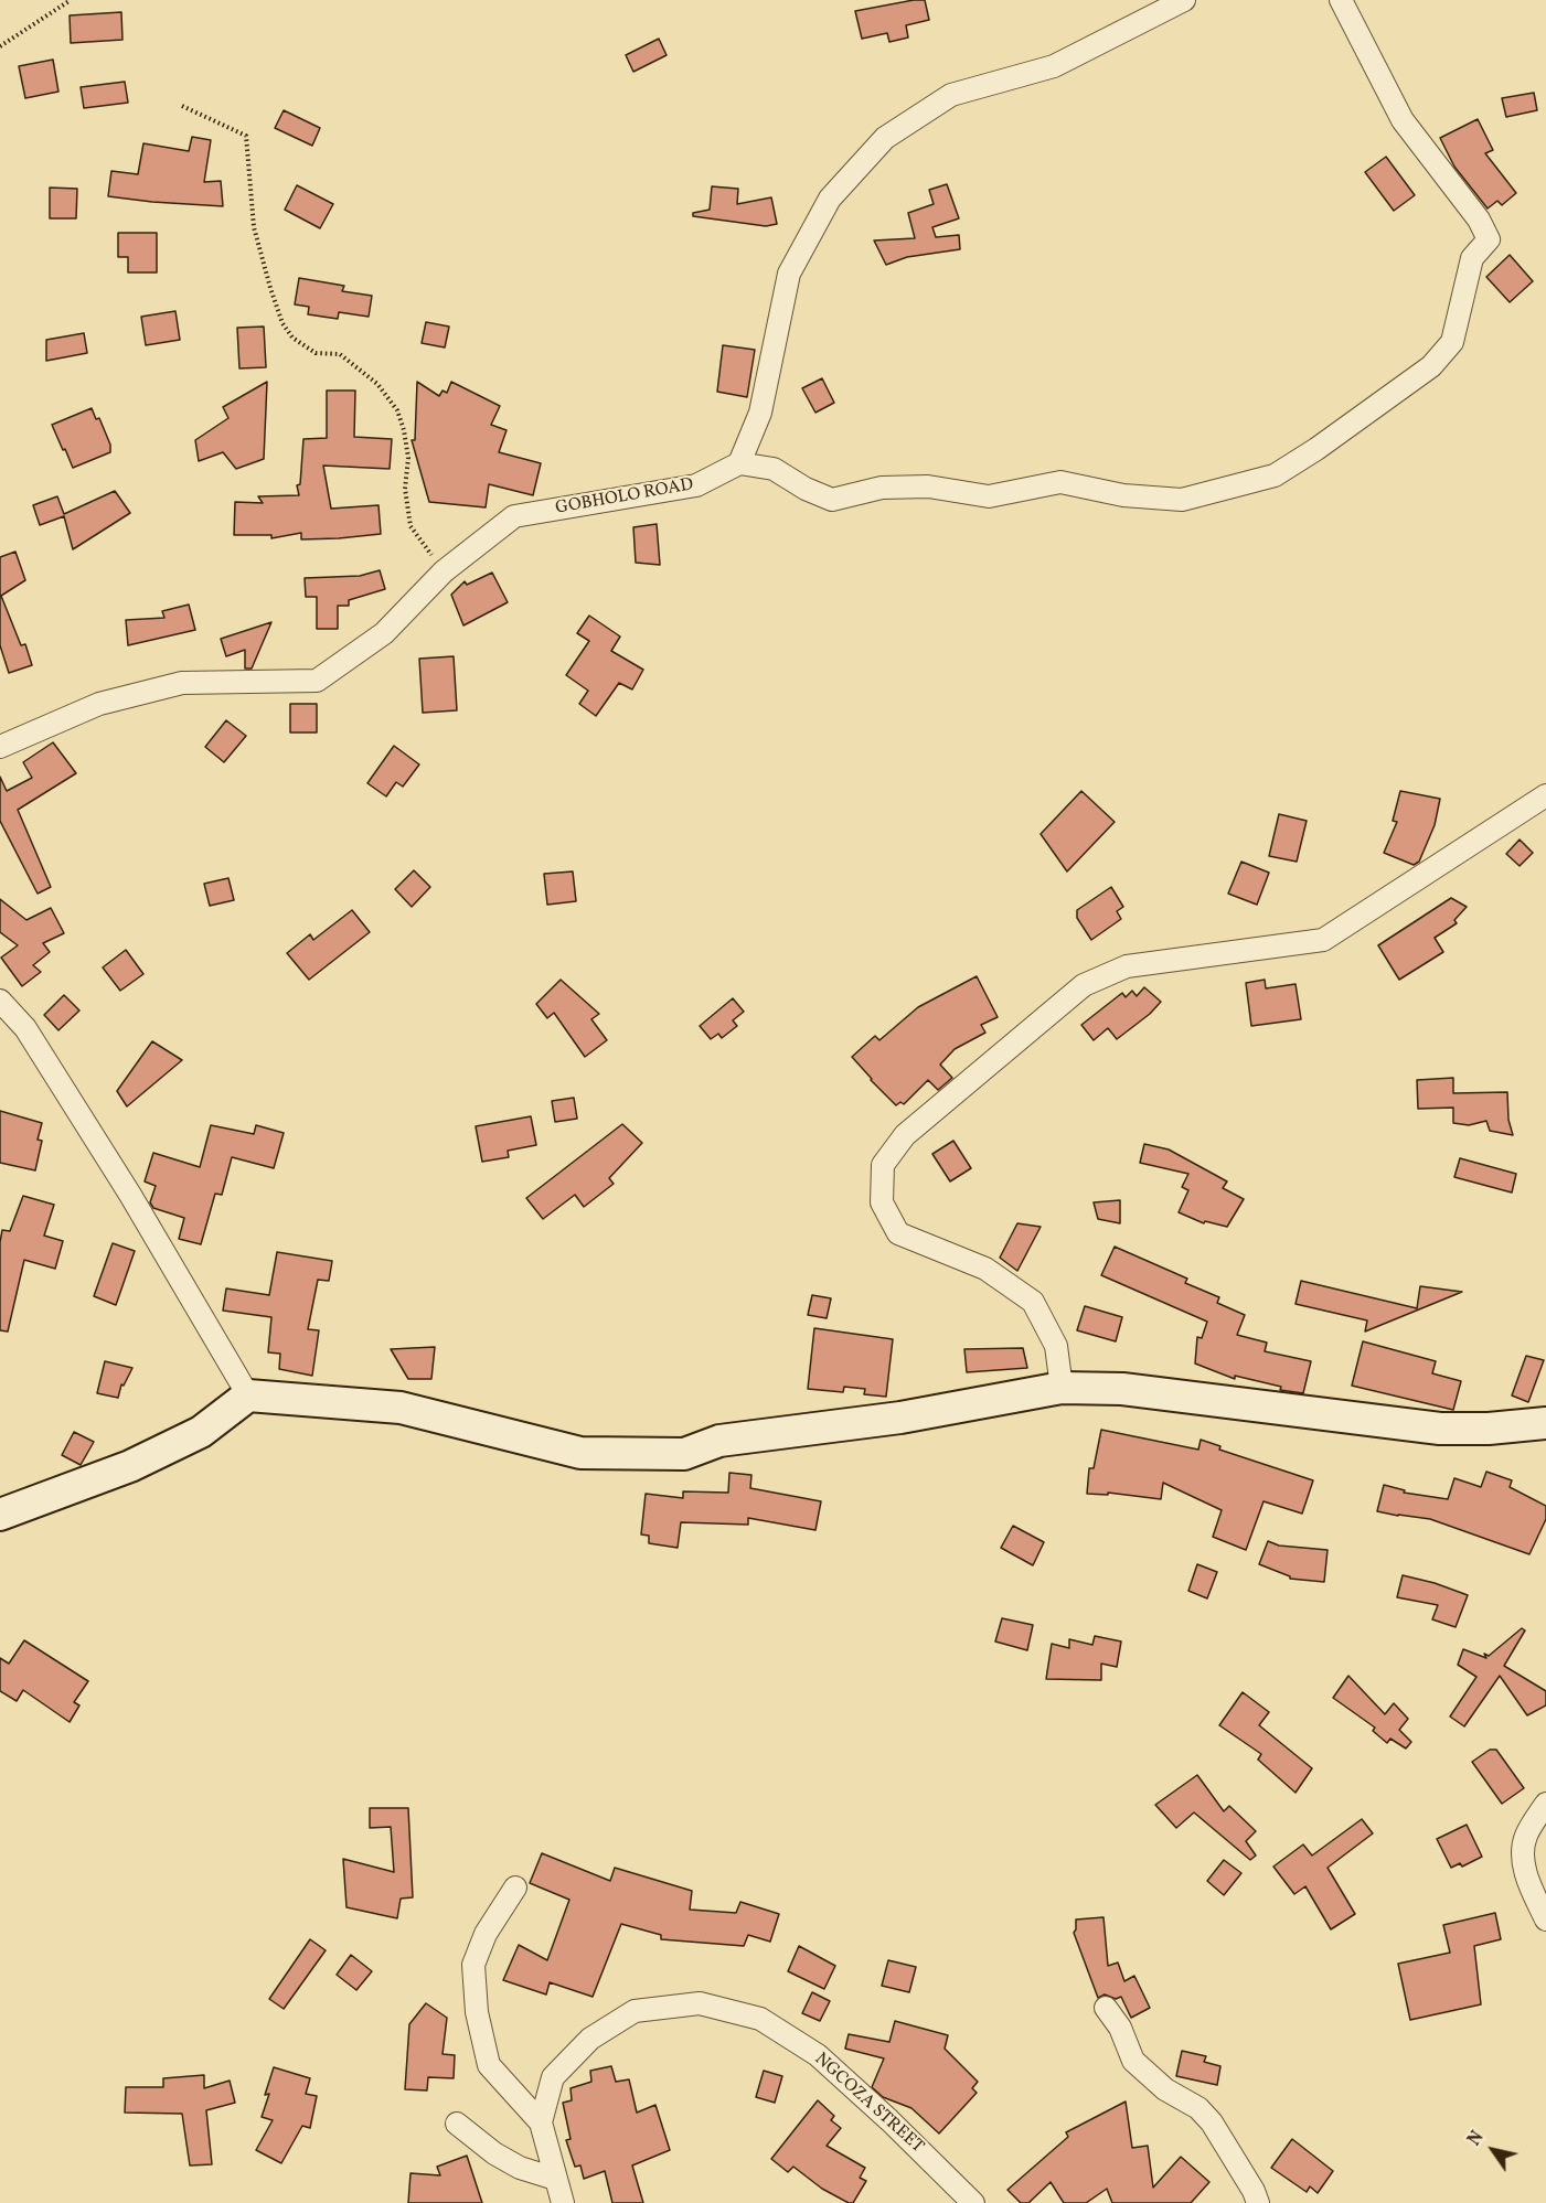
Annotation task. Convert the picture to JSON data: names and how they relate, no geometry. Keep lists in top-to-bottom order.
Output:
{
  "streets": {
    "street": ["GOBHOLO ROAD", "NGCOZA STREET"]
  },
  "north": "top left"
}
